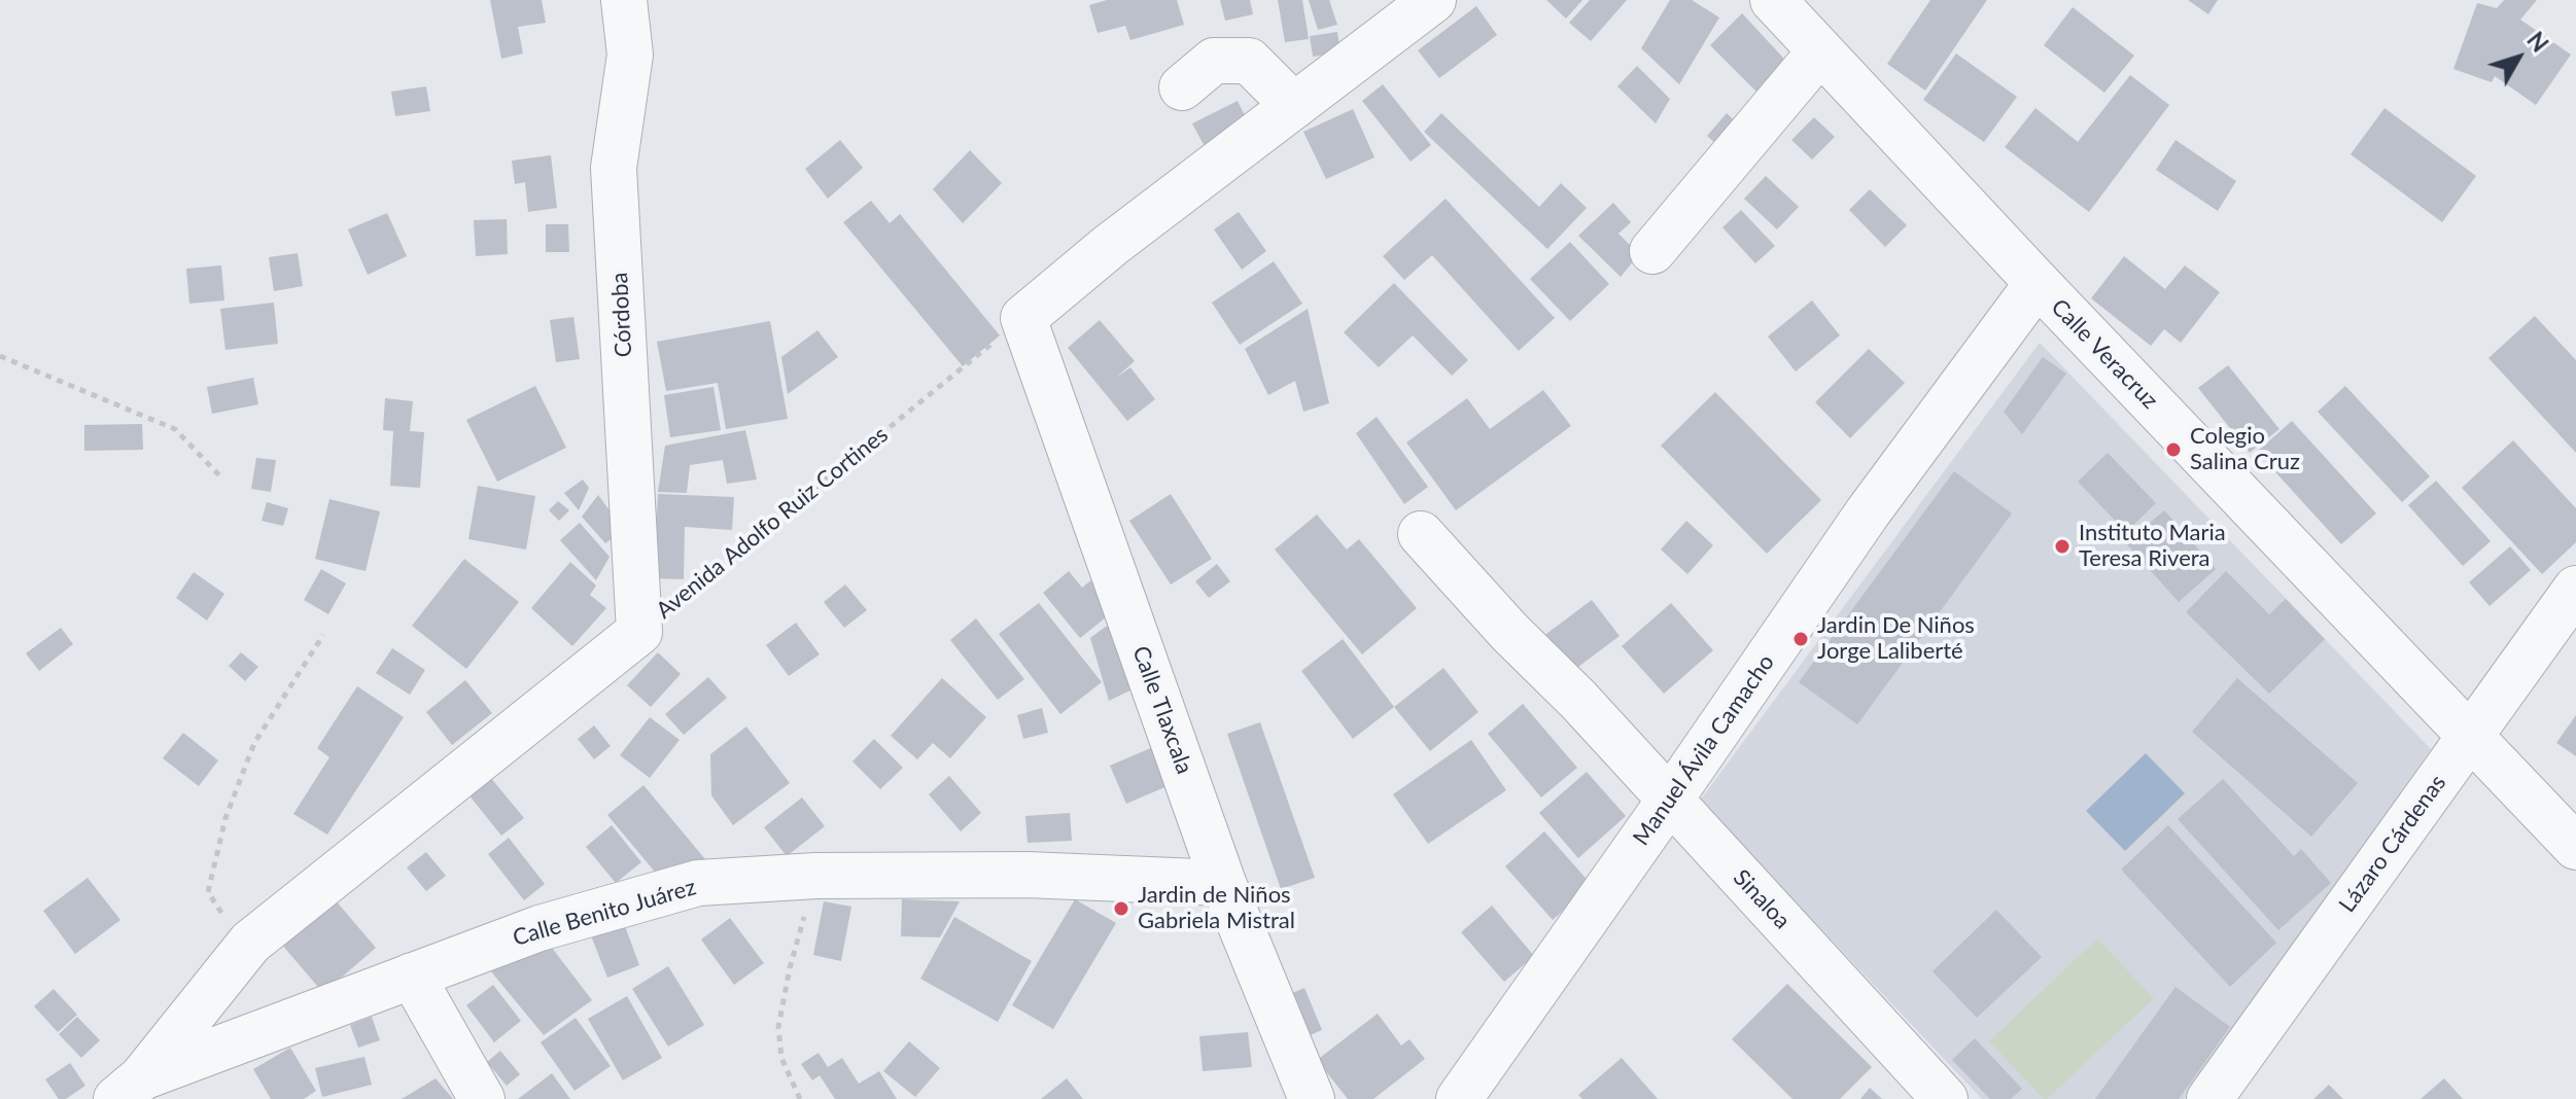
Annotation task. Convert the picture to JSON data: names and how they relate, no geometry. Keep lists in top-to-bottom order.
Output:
{
  "streets": {
    "street": [
      "Córdoba",
      "Calle Veracruz",
      "Avenida Adolfo Ruiz Cortines",
      "Calle Tlaxcala",
      "Manuel Ávila Camacho",
      "Lázaro Cárdenas",
      "Sinaloa",
      "Calle Benito Juárez"
    ]
  },
  "crossings": [
    ["Córdoba", "Avenida Adolfo Ruiz Cortines"],
    ["Calle Veracruz", "Manuel Ávila Camacho"],
    ["Calle Veracruz", "Lázaro Cárdenas"],
    ["Avenida Adolfo Ruiz Cortines", "Calle Tlaxcala"],
    ["Avenida Adolfo Ruiz Cortines", "Calle Benito Juárez"],
    ["Calle Tlaxcala", "Calle Benito Juárez"],
    ["Manuel Ávila Camacho", "Sinaloa"]
  ],
  "places": [
    "Colegio Salina Cruz",
    "Instituto Maria Teresa Rivera",
    "Jardin De Niños Jorge Laliberté",
    "Jardin de Niños Gabriela Mistral"
  ],
  "north": "top right"
}
